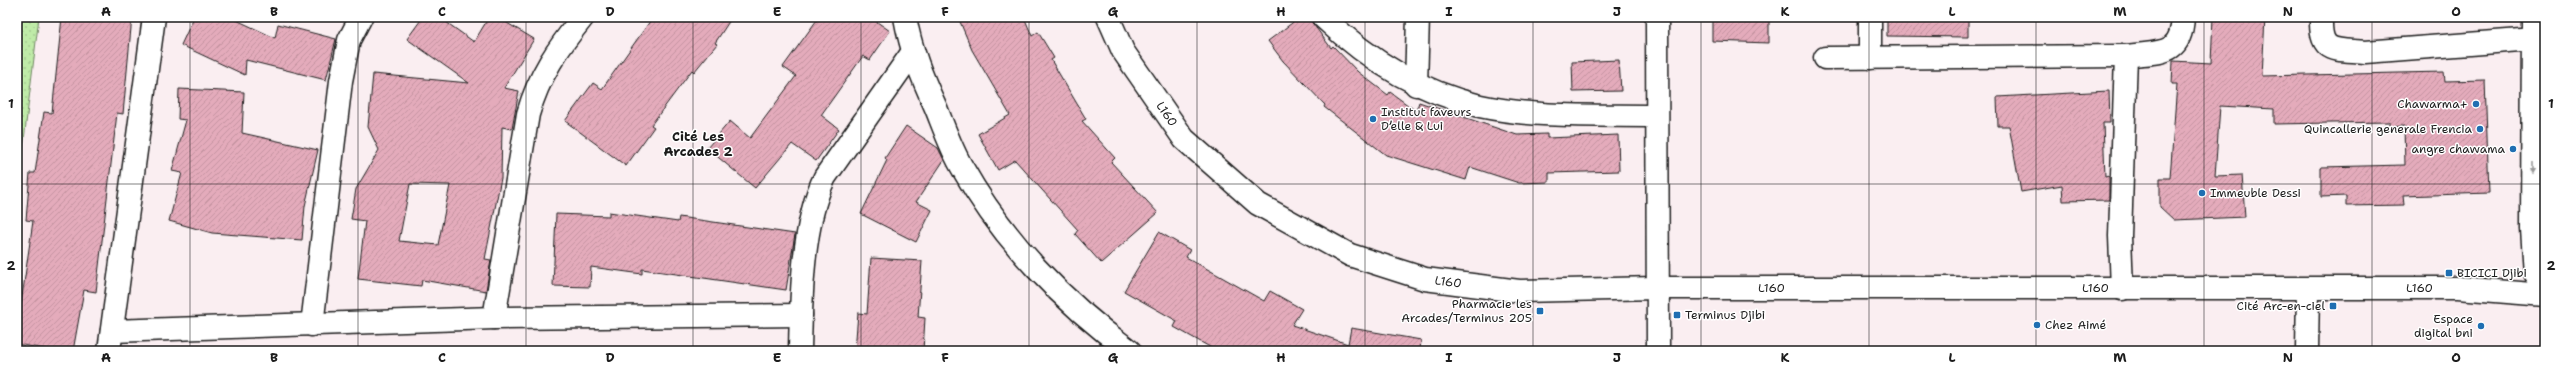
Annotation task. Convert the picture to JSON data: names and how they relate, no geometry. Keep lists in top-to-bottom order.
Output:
{
  "streets": {
    "street": ["L160"]
  },
  "districts": ["Cité Les Arcades 2"],
  "places": {
    "other": [
      "Chawarma+",
      "Institut faveurs D’elle & Lui",
      "Quincallerie generale Frencia",
      "angre chawama",
      "Immeuble Dessi",
      "Chez Aimé",
      "Espace digital bni"
    ],
    "transit": [
      "BICICI Djibi",
      "Cité Arc-en-ciel",
      "Pharmacie les Arcades/Terminus 205",
      "Terminus Djibi"
    ]
  },
  "grid": {
    "columns": [
      "A",
      "B",
      "C",
      "D",
      "E",
      "F",
      "G",
      "H",
      "I",
      "J",
      "K",
      "L",
      "M",
      "N",
      "O"
    ],
    "rows": ["1", "2"]
  }
}
